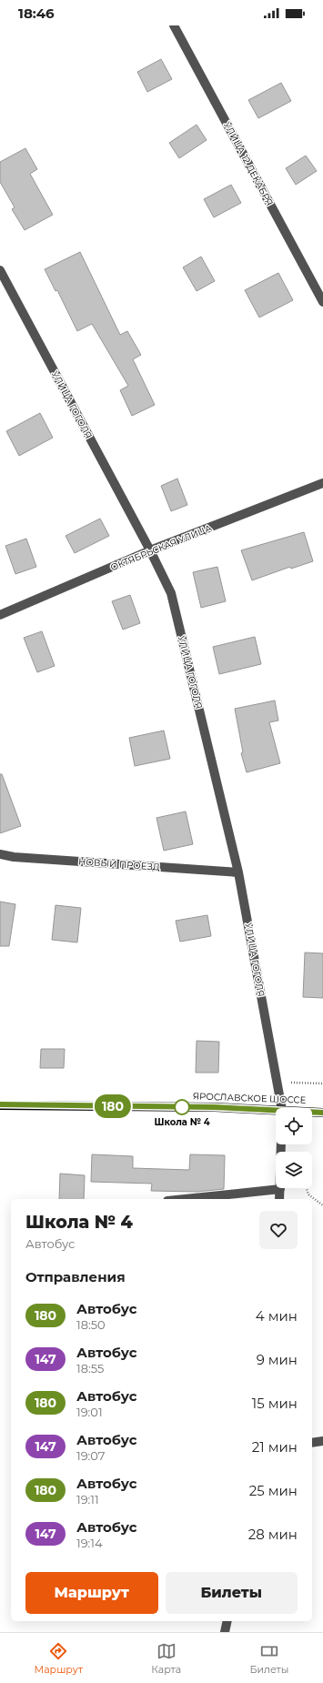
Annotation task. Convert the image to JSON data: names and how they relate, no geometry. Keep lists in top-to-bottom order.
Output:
{
  "streets": {
    "main road": ["ЯРОСЛАВСКОЕ ШОССЕ"],
    "street": [
      "УЛИЦА 12 ДЕКАБРЯ",
      "УЛИЦА ГОГОЛЯ",
      "ОКТЯБРЬСКАЯ УЛИЦА",
      "НОВЫЙ ПРОЕЗД"
    ]
  },
  "crossings": [
    ["УЛИЦА ГОГОЛЯ", "ОКТЯБРЬСКАЯ УЛИЦА"],
    ["УЛИЦА ГОГОЛЯ", "НОВЫЙ ПРОЕЗД"]
  ],
  "places": ["Школа № 4"],
  "lines": ["bus line 180"],
  "page": {
    "status": "18:46",
    "on_map": "180",
    "heading": [
      ["Школа № 4", "Автобус"],
      "Отправления"
    ],
    "list": [
      {
        "mark": "180",
        "name": "Автобус",
        "note": "18:50",
        "value": "4 мин"
      },
      {
        "mark": "147",
        "name": "Автобус",
        "note": "18:55",
        "value": "9 мин"
      },
      {
        "mark": "180",
        "name": "Автобус",
        "note": "19:01",
        "value": "15 мин"
      },
      {
        "mark": "147",
        "name": "Автобус",
        "note": "19:07",
        "value": "21 мин"
      },
      {
        "mark": "180",
        "name": "Автобус",
        "note": "19:11",
        "value": "25 мин"
      },
      {
        "mark": "147",
        "name": "Автобус",
        "note": "19:14",
        "value": "28 мин"
      }
    ],
    "buttons": ["Маршрут", "Билеты"],
    "tabs": ["Маршрут", "Карта", "Билеты"]
  }
}
